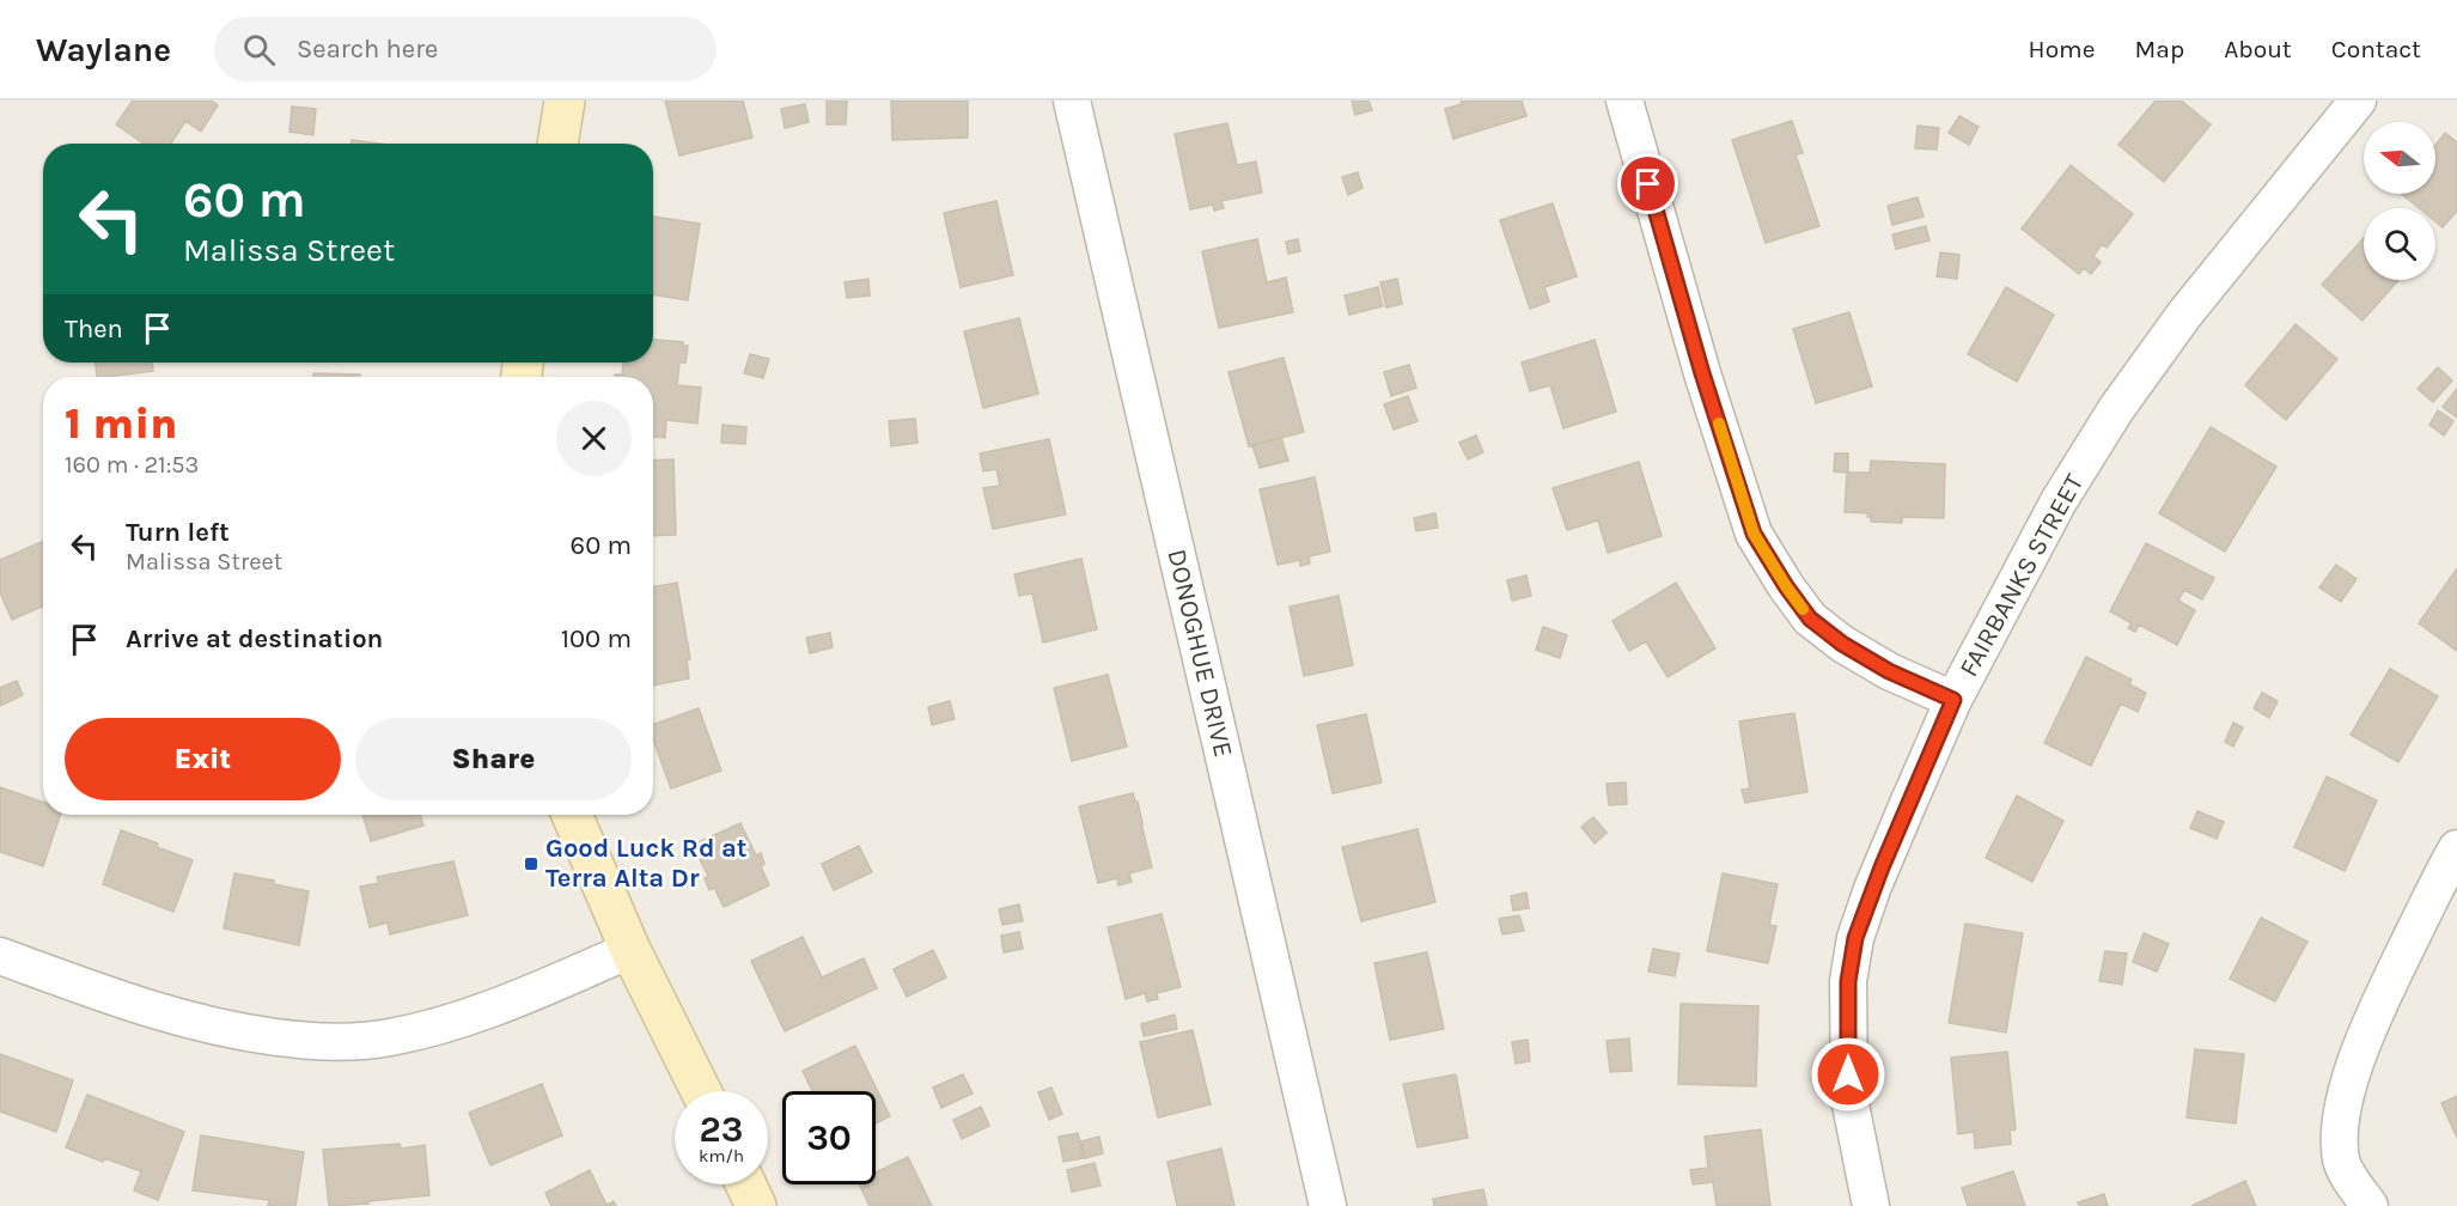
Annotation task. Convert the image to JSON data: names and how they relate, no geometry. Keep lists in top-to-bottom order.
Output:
{
  "streets": {
    "street": ["FAIRBANKS STREET", "DONOGHUE DRIVE"]
  },
  "places": {
    "transit": ["Good Luck Rd at Terra Alta Dr"]
  },
  "north": "left",
  "page": {
    "header": "Waylane",
    "search": "Search here",
    "nav": [
      "Home",
      "Map",
      "About",
      "Contact"
    ],
    "turn": ["60 m", "Malissa Street"],
    "then": "Then",
    "heading": ["1 min", "160 m · 21:53"],
    "list": [
      {
        "name": "Turn left",
        "note": "Malissa Street",
        "value": "60 m"
      },
      {
        "name": "Arrive at destination",
        "value": "100 m"
      }
    ],
    "buttons": ["Exit", "Share"],
    "speed": "23 km/h",
    "limit": "30"
  }
}
